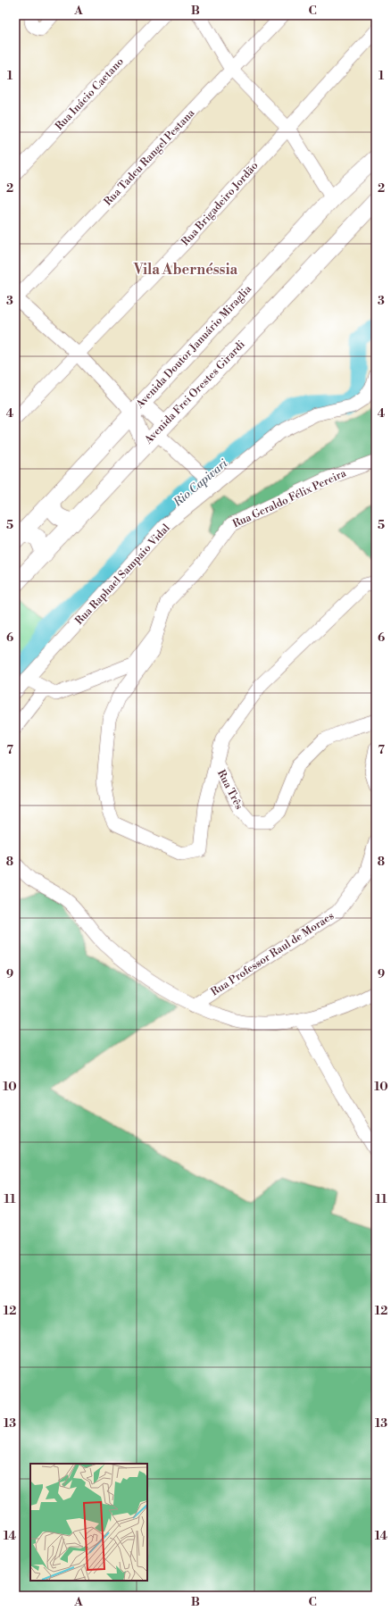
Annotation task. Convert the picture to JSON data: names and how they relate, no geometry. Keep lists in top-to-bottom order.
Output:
{
  "streets": {
    "main road": ["Avenida Doutor Januário Miraglia", "Avenida Frei Orestes Girardi"],
    "street": [
      "Rua Inácio Caetano",
      "Rua Tadeu Rangel Pestana",
      "Rua Brigadeiro Jordão",
      "Rua Geraldo Félix Pereira",
      "Rua Raphael Sampaio Vidal",
      "Rua Três",
      "Rua Professor Raul de Moraes"
    ]
  },
  "crossings": [
    ["Rua Geraldo Félix Pereira", "Rua Raphael Sampaio Vidal"]
  ],
  "districts": ["Vila Abernéssia"],
  "water": ["Rio Capivari"],
  "grid": {
    "columns": ["A", "B", "C"],
    "rows": [
      "1",
      "2",
      "3",
      "4",
      "5",
      "6",
      "7",
      "8",
      "9",
      "10",
      "11",
      "12",
      "13",
      "14"
    ]
  }
}
